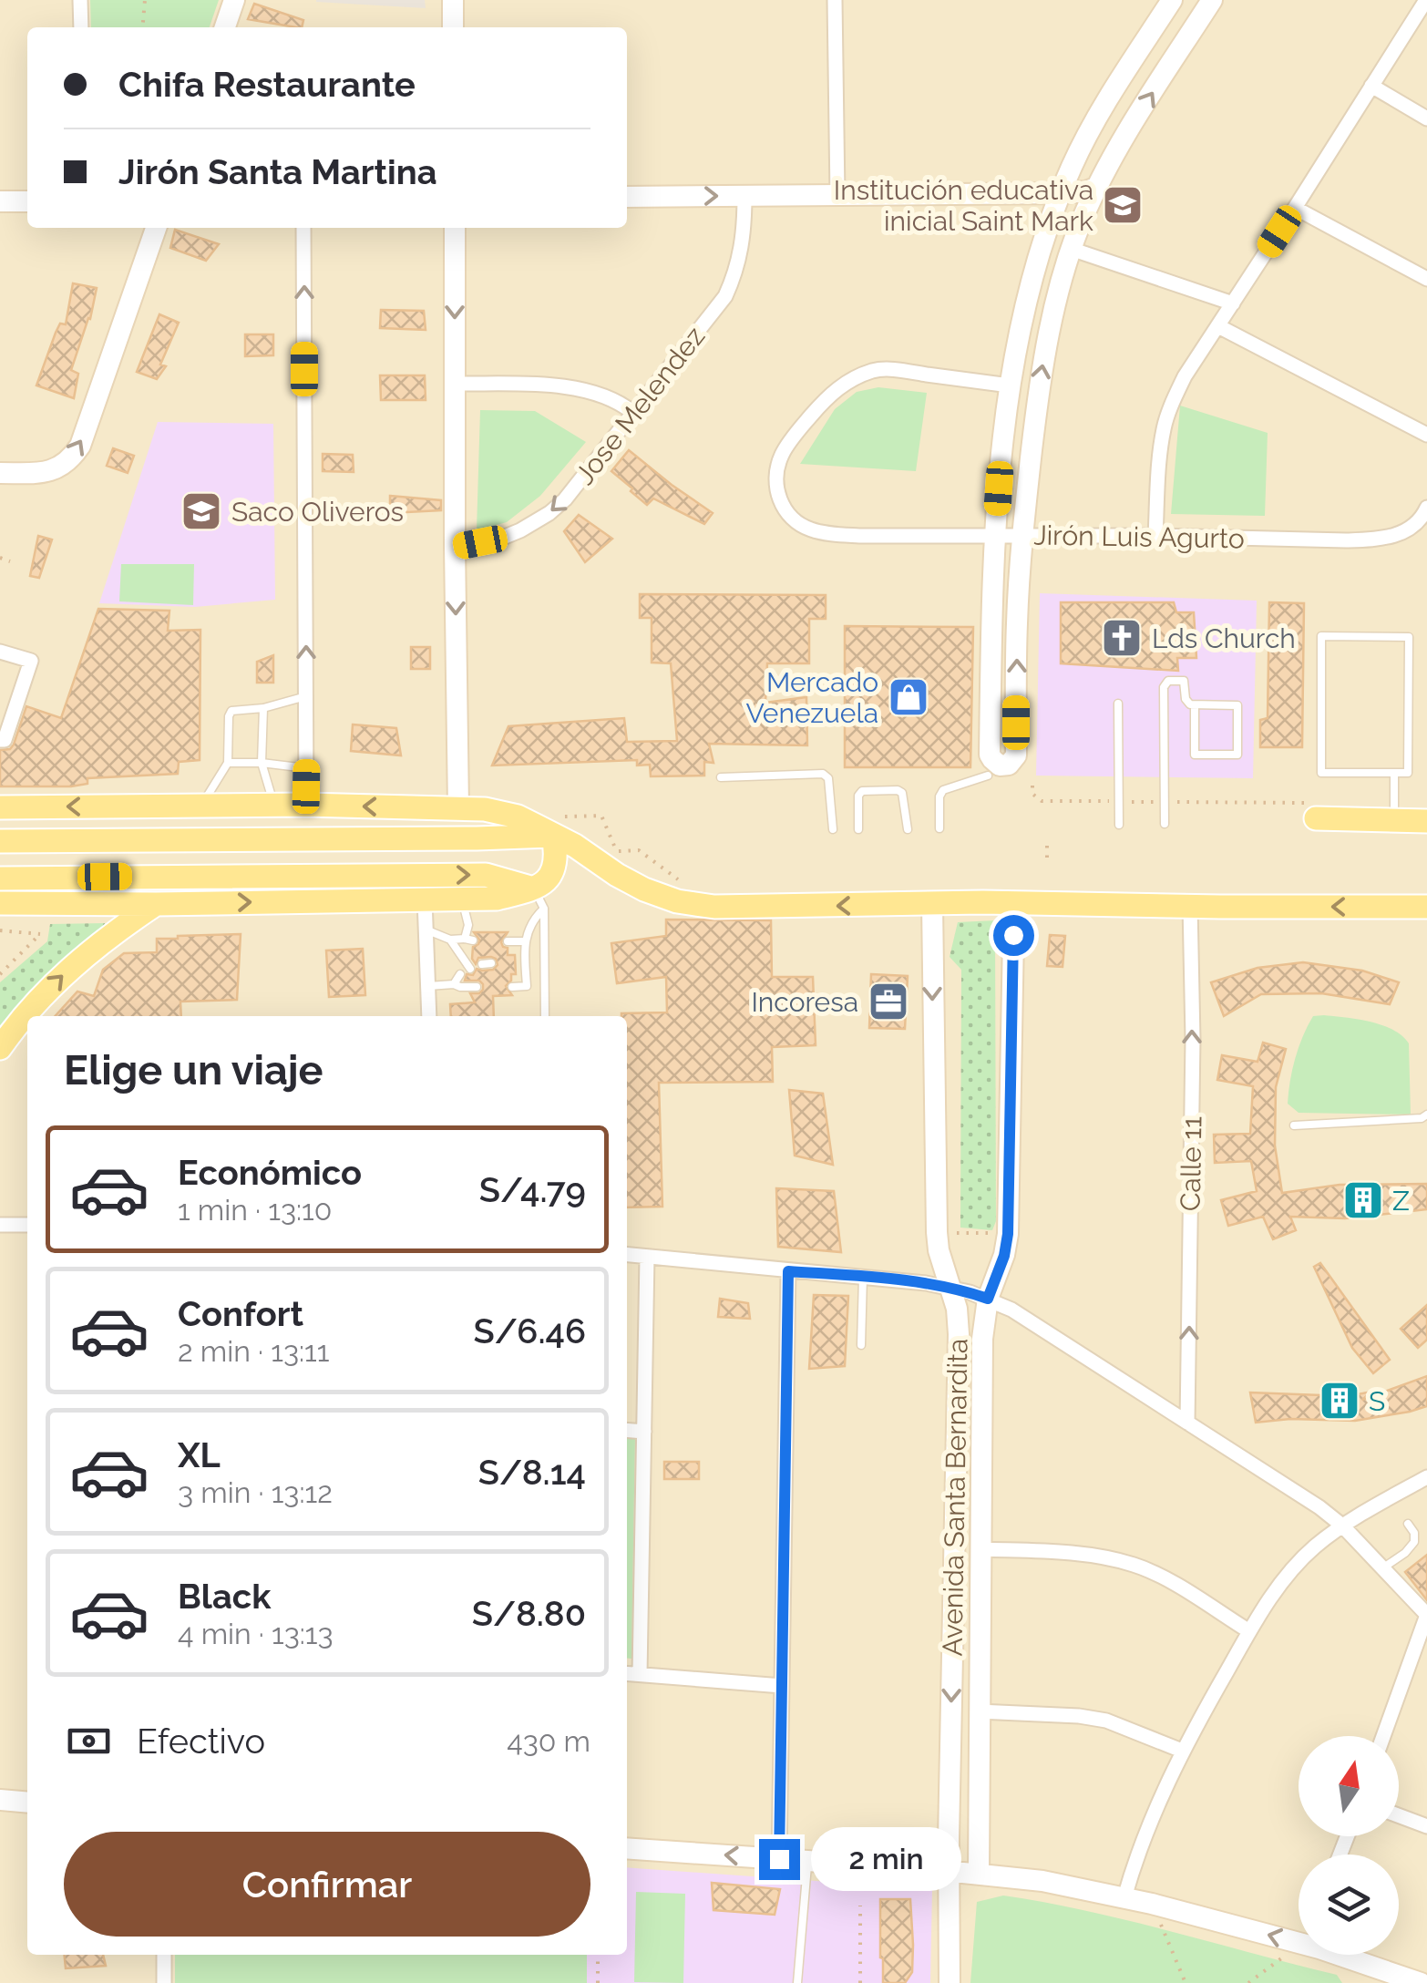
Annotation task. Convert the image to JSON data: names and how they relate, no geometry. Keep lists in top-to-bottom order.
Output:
{
  "streets": {
    "main road": ["Avenida Santa Bernardita"],
    "street": ["Jose Melendez", "Jirón Luis Agurto", "Calle 11"]
  },
  "one_way": ["Jose Melendez", "Calle 11"],
  "places": {
    "school or university": ["Institución educativa inicial Saint Mark", "Saco Oliveros"],
    "church": ["Lds Church"],
    "shop": ["Mercado Venezuela"],
    "office": ["Incoresa"],
    "building": ["Z", "S"]
  },
  "north": "top",
  "page": {
    "banner": ["Chifa Restaurante", "Jirón Santa Martina"],
    "heading": "Elige un viaje",
    "list": [
      {
        "name": "Económico",
        "note": "1 min · 13:10",
        "value": "S/4.79"
      },
      {
        "name": "Confort",
        "note": "2 min · 13:11",
        "value": "S/6.46"
      },
      {
        "name": "XL",
        "note": "3 min · 13:12",
        "value": "S/8.14"
      },
      {
        "name": "Black",
        "note": "4 min · 13:13",
        "value": "S/8.80"
      }
    ],
    "pay": ["Efectivo", "430 m"],
    "buttons": "Confirmar",
    "bubble": "2 min"
  }
}
